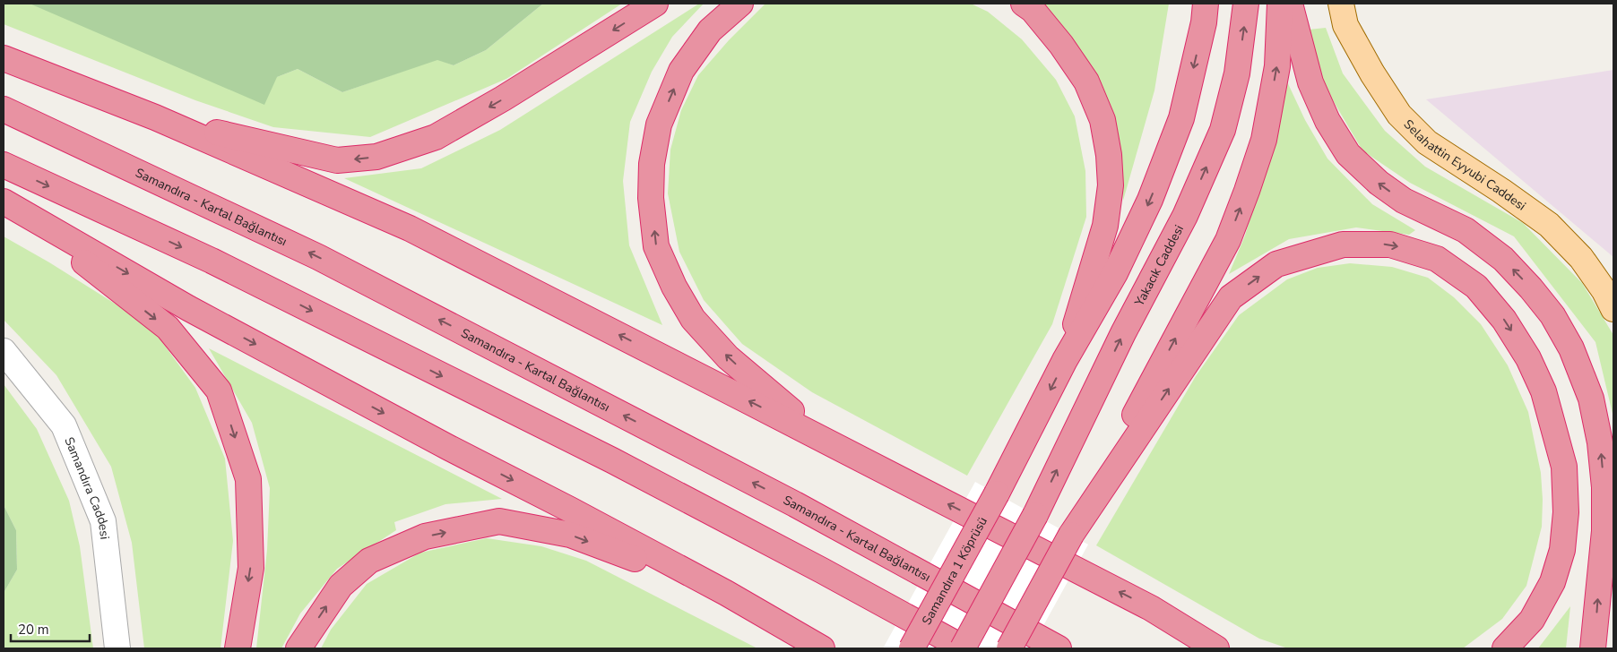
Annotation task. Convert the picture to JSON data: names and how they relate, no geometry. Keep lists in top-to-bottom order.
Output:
{
  "streets": {
    "highway": ["Samandıra - Kartal Bağlantısı", "Yakacık Caddesi", "Samandıra 1 Köprüsü"],
    "main road": ["Selahattin Eyyubi Caddesi"],
    "street": ["Samandıra Caddesi"]
  },
  "scale_bar": "20 m"
}
